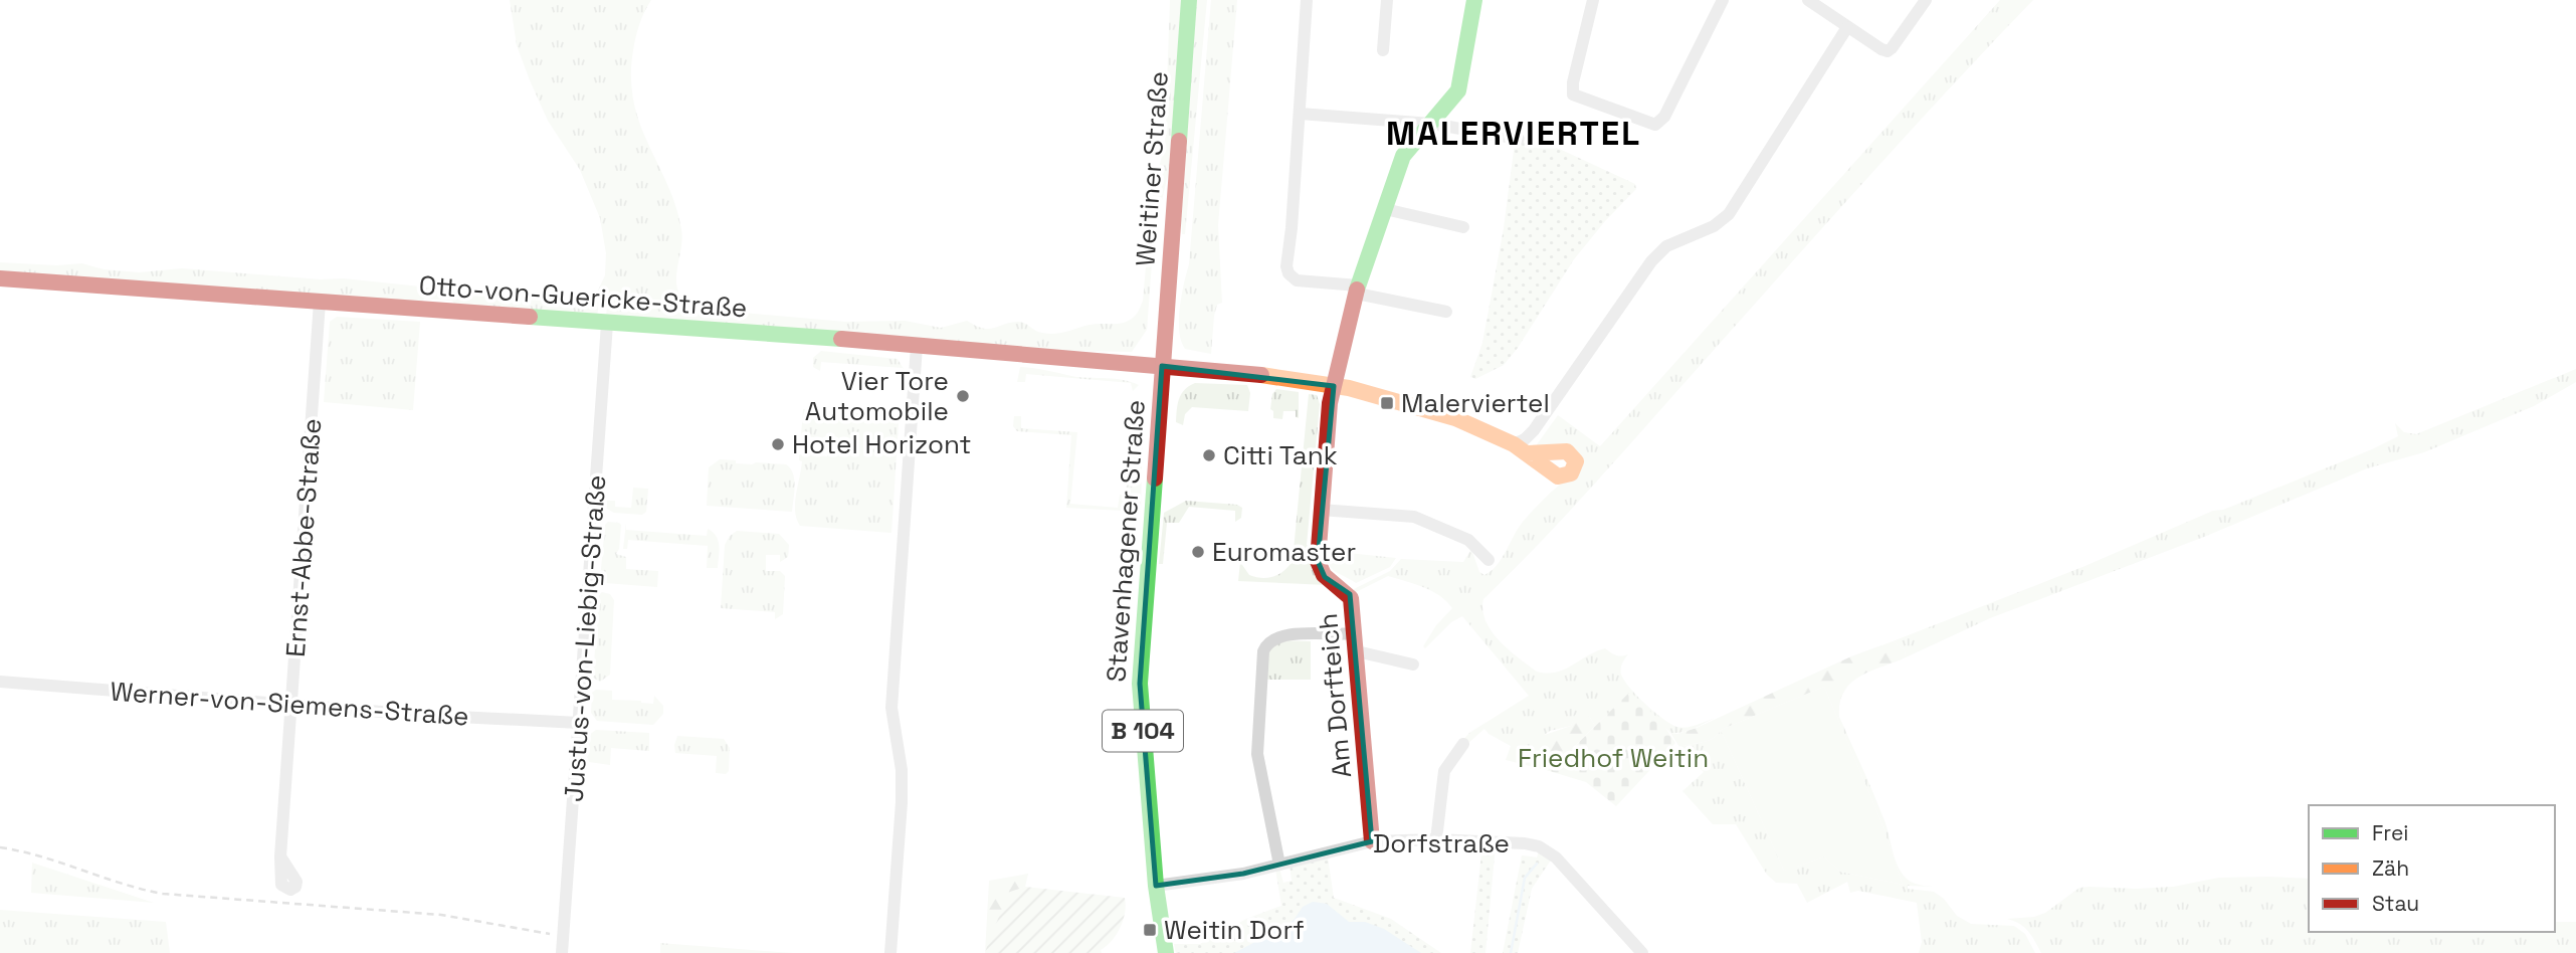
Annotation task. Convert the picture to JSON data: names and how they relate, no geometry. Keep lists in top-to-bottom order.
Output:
{
  "streets": {
    "street": [
      "Weitiner Straße",
      "Otto-von-Guericke-Straße",
      "Ernst-Abbe-Straße",
      "Stavenhagener Straße",
      "Justus-von-Liebig-Straße",
      "Am Dorfteich",
      "Werner-von-Siemens-Straße",
      "B 104",
      "Dorfstraße"
    ]
  },
  "crossings": [
    ["Weitiner Straße", "Stavenhagener Straße"],
    ["Otto-von-Guericke-Straße", "Ernst-Abbe-Straße"],
    ["Otto-von-Guericke-Straße", "Stavenhagener Straße"],
    ["Otto-von-Guericke-Straße", "Justus-von-Liebig-Straße"],
    ["Ernst-Abbe-Straße", "Werner-von-Siemens-Straße"],
    ["Stavenhagener Straße", "Dorfstraße"],
    ["Justus-von-Liebig-Straße", "Werner-von-Siemens-Straße"],
    ["Am Dorfteich", "Dorfstraße"]
  ],
  "districts": ["MALERVIERTEL"],
  "parks": ["Friedhof Weitin"],
  "places": {
    "other": [
      "Vier Tore Automobile",
      "Hotel Horizont",
      "Citti Tank",
      "Euromaster"
    ],
    "transit": ["Malerviertel", "Weitin Dorf"]
  },
  "legend": ["Frei", "Zäh", "Stau"]
}
